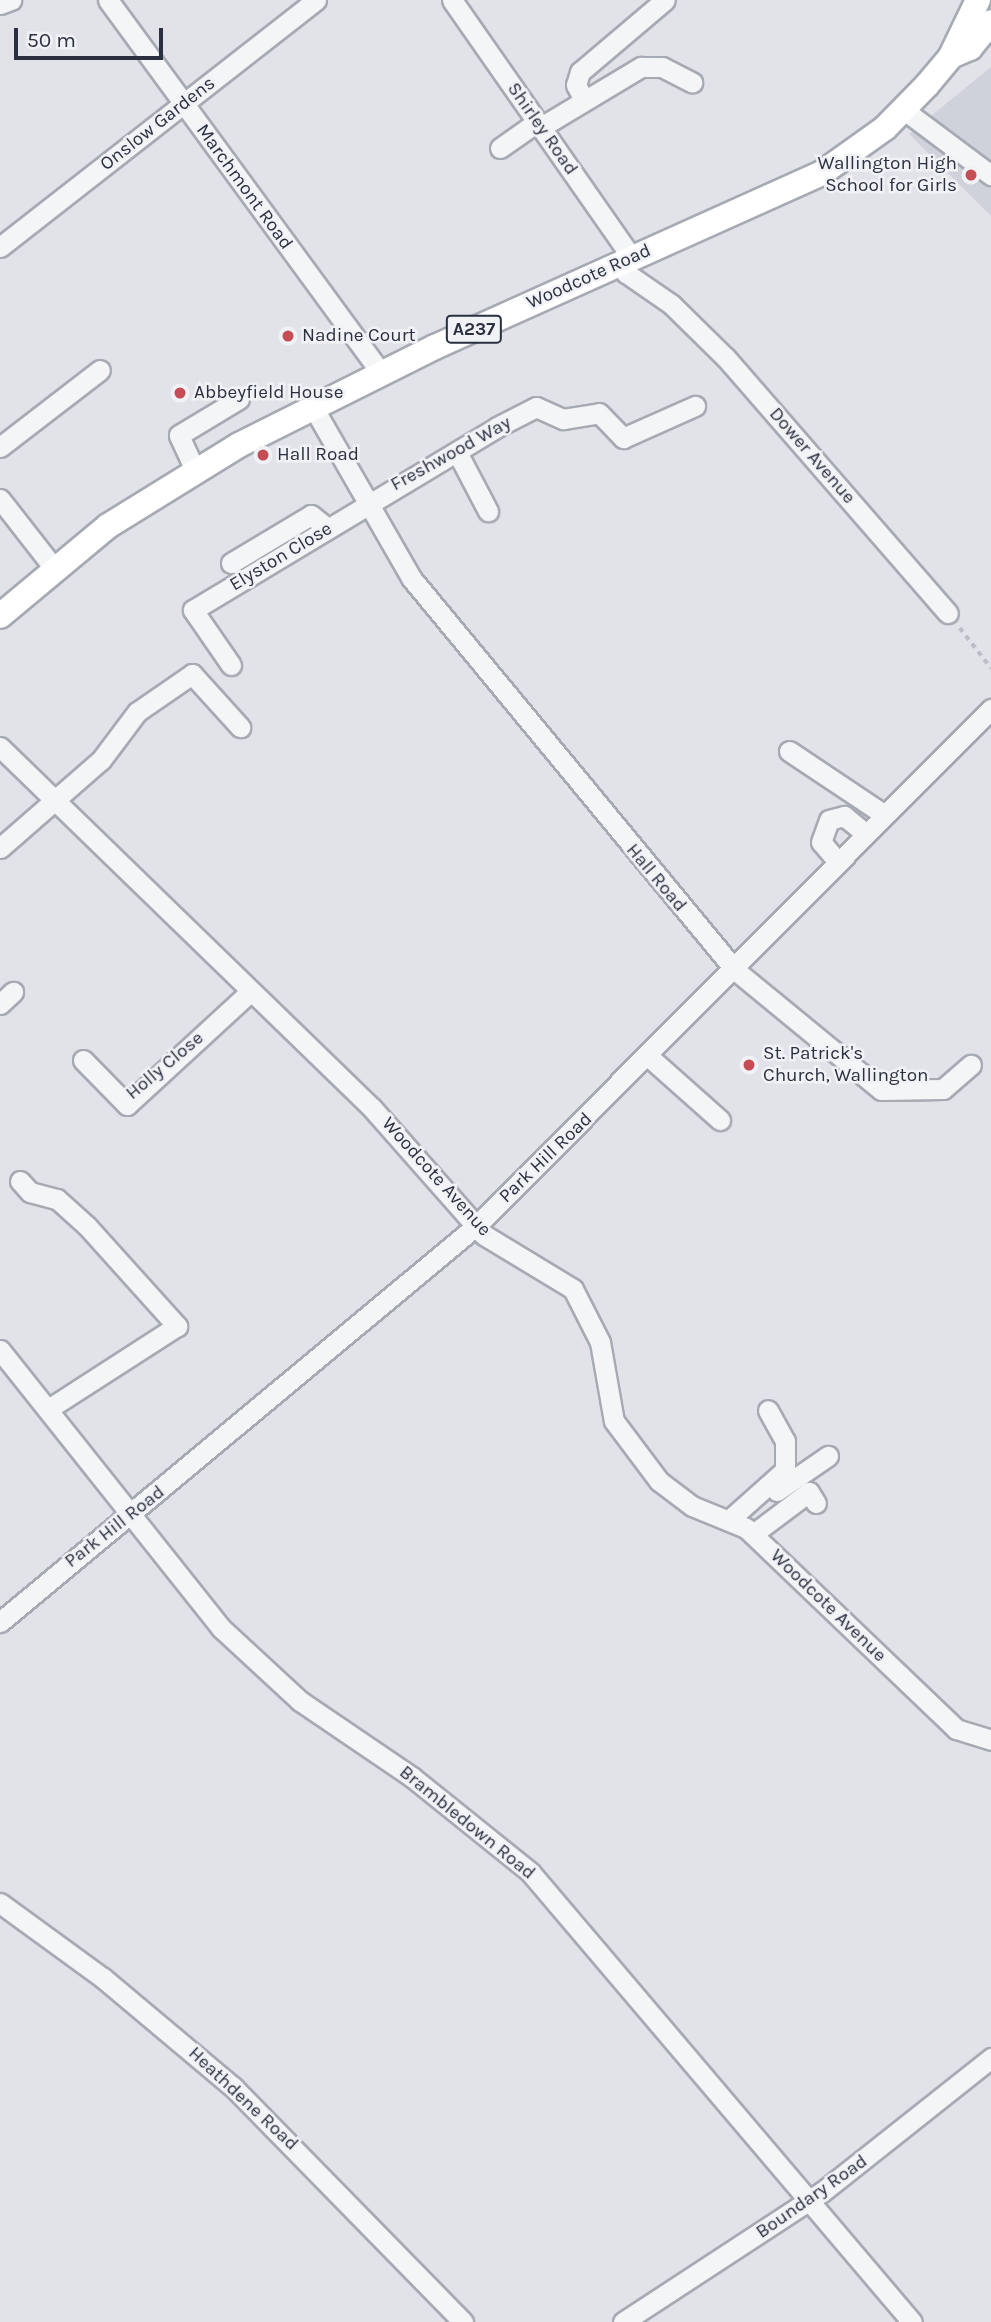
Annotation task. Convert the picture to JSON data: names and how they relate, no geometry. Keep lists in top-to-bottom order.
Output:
{
  "streets": {
    "main road": ["Woodcote Road", "A237"],
    "street": [
      "Onslow Gardens",
      "Shirley Road",
      "Marchmont Road",
      "Freshwood Way",
      "Dower Avenue",
      "Elyston Close",
      "Hall Road",
      "Holly Close",
      "Park Hill Road",
      "Woodcote Avenue",
      "Brambledown Road",
      "Heathdene Road",
      "Boundary Road"
    ]
  },
  "crossings": [
    ["Onslow Gardens", "Marchmont Road"],
    ["Shirley Road", "Woodcote Road"],
    ["Shirley Road", "Dower Avenue"],
    ["Marchmont Road", "Woodcote Road"],
    ["Woodcote Road", "Dower Avenue"],
    ["Woodcote Road", "Hall Road"],
    ["Freshwood Way", "Elyston Close"],
    ["Freshwood Way", "Hall Road"],
    ["Elyston Close", "Hall Road"],
    ["Hall Road", "Park Hill Road"],
    ["Holly Close", "Woodcote Avenue"],
    ["Park Hill Road", "Woodcote Avenue"],
    ["Park Hill Road", "Brambledown Road"],
    ["Brambledown Road", "Boundary Road"]
  ],
  "places": [
    "Wallington High School for Girls",
    "Nadine Court",
    "Abbeyfield House",
    "Hall Road",
    "St. Patrick's Church, Wallington"
  ],
  "scale_bar": "50 m"
}
